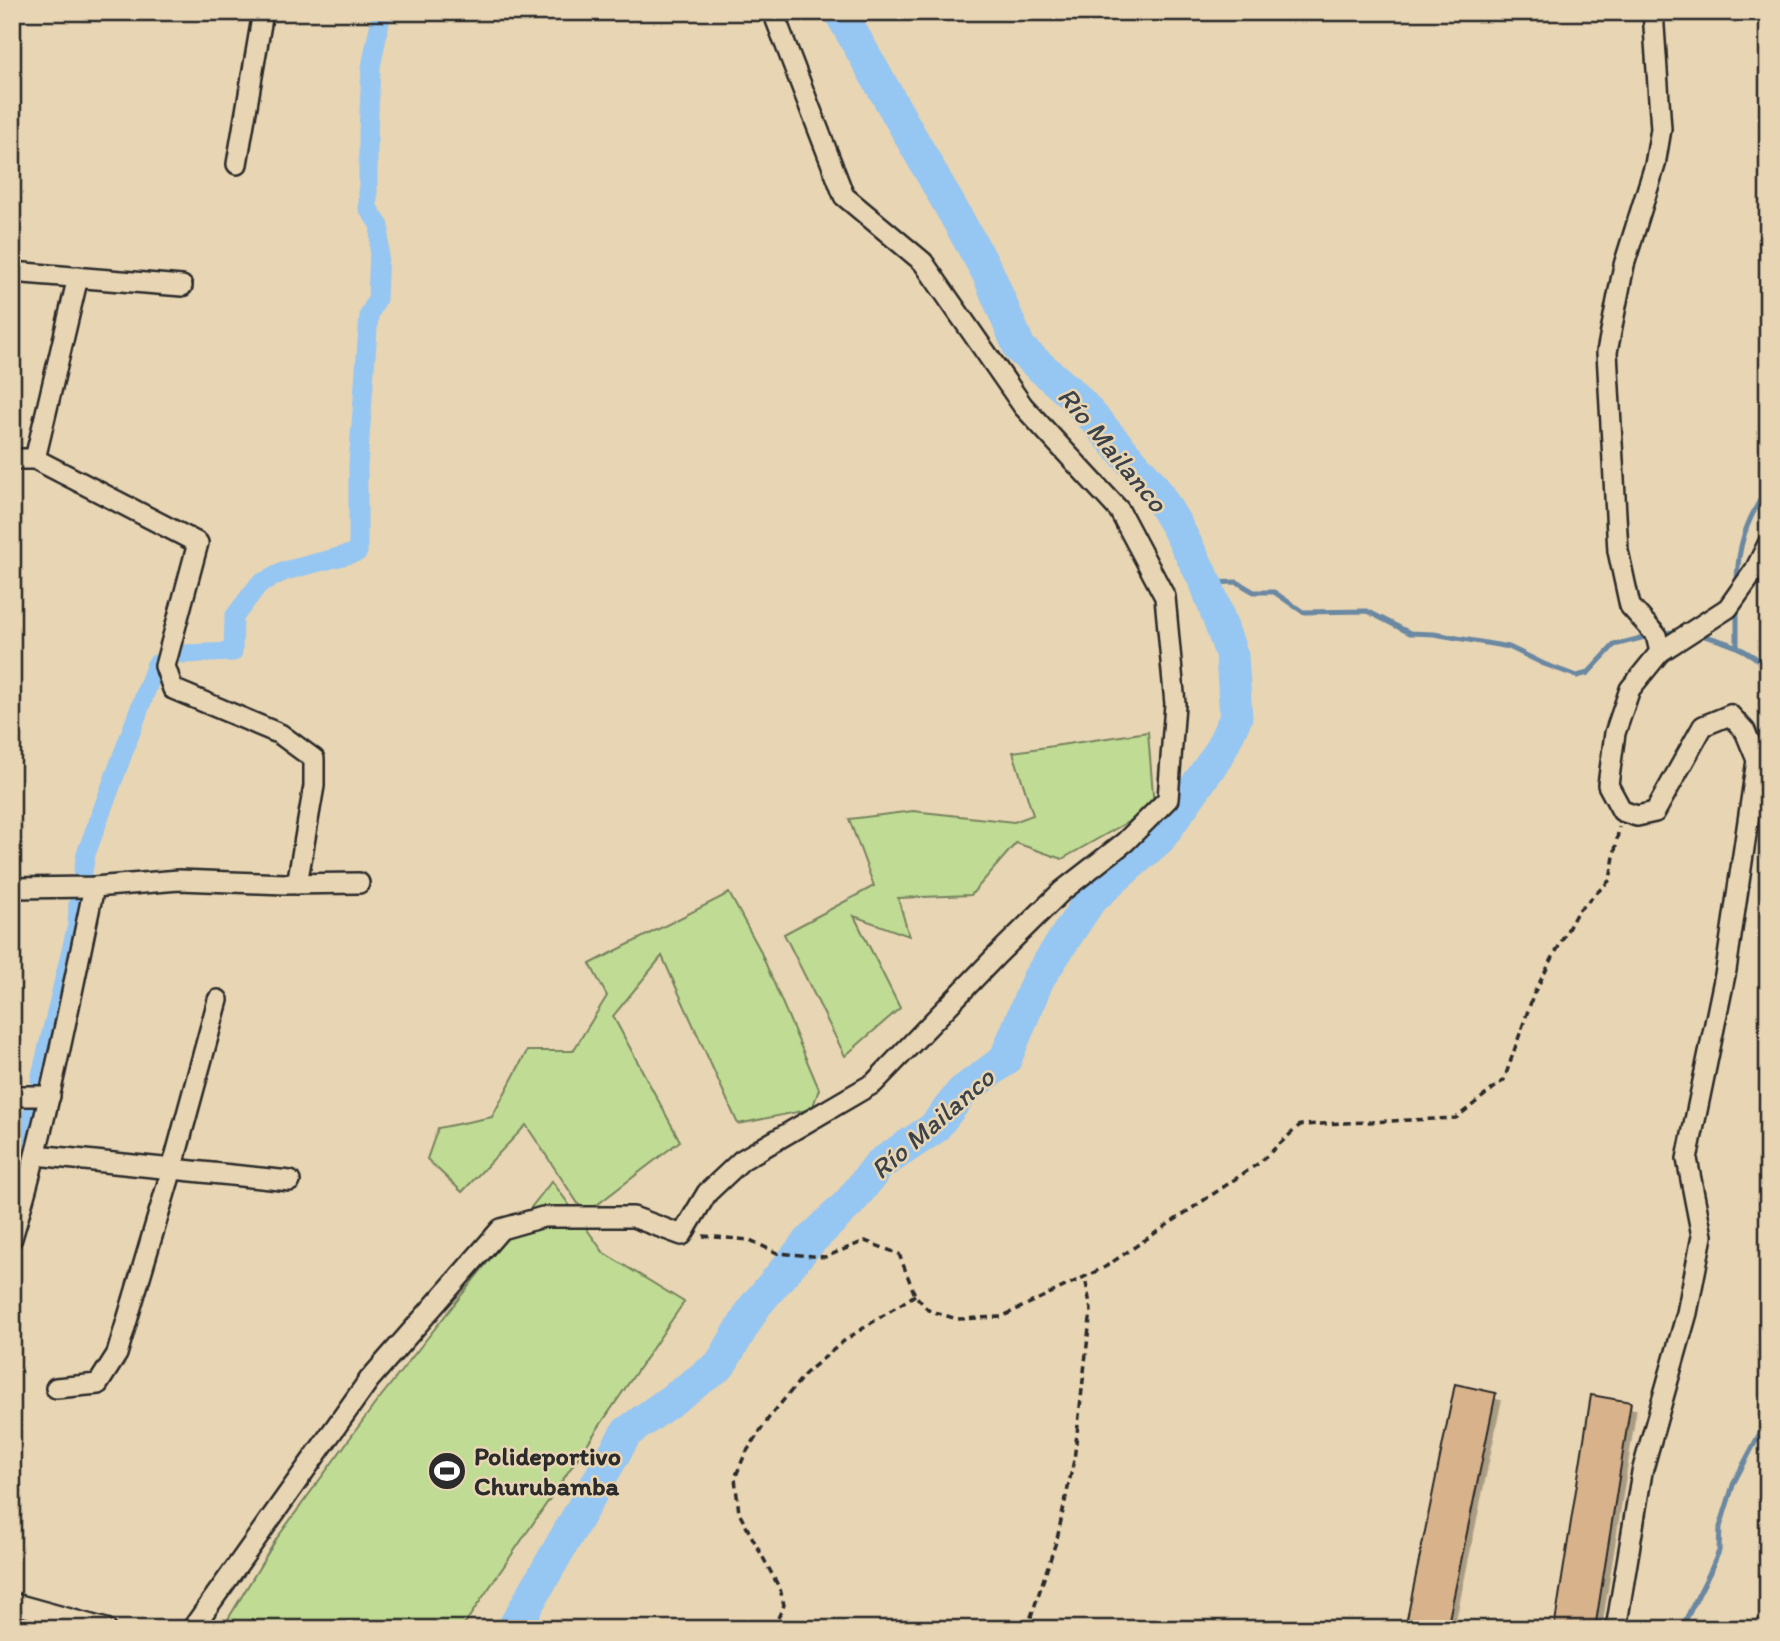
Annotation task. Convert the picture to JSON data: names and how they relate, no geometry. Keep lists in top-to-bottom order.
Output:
{
  "water": ["Río Mailanco"],
  "places": {
    "sports": ["Polideportivo Churubamba"]
  }
}
